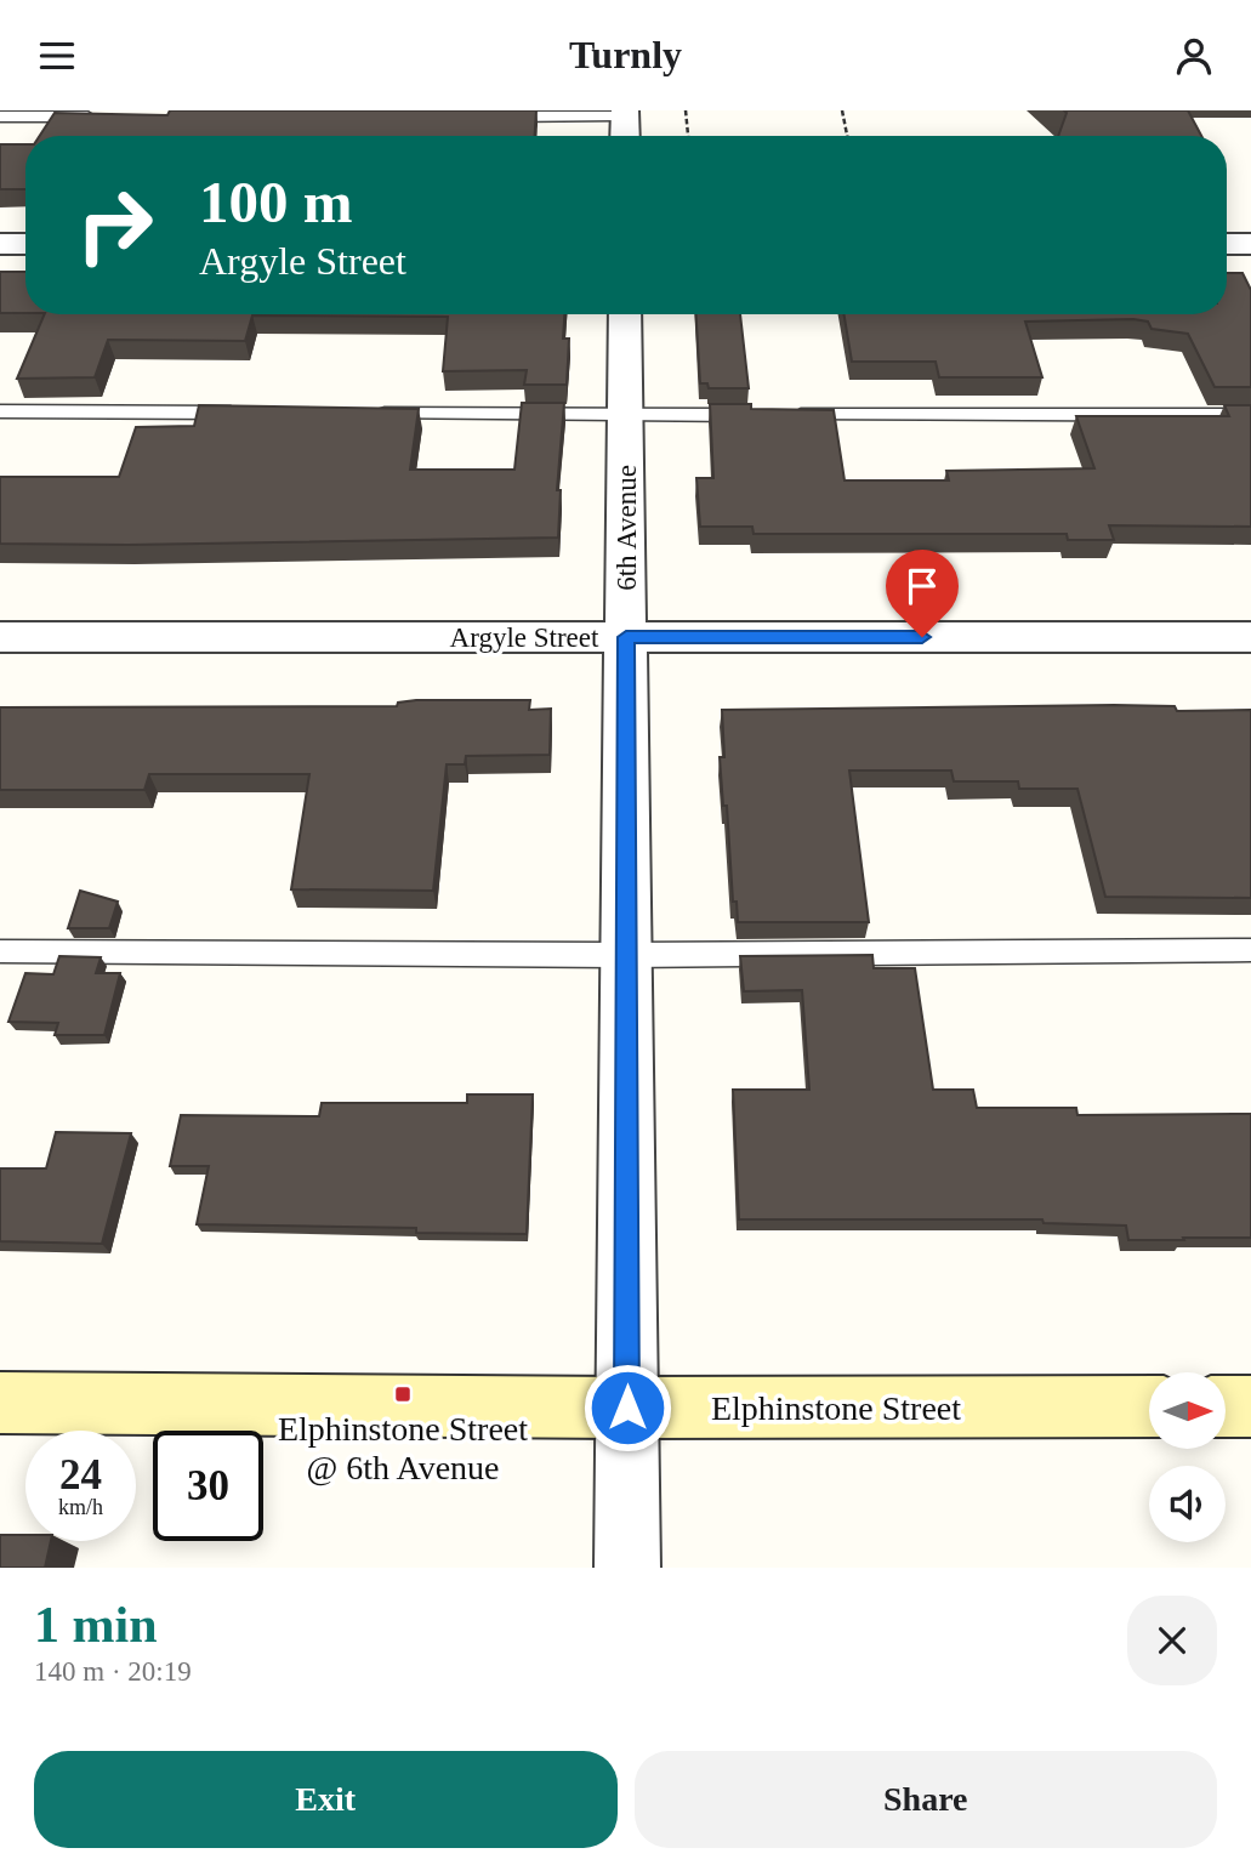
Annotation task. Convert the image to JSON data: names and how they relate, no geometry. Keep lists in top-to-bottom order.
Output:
{
  "streets": {
    "street": ["6th Avenue", "Argyle Street", "Elphinstone Street"]
  },
  "crossings": [
    ["6th Avenue", "Argyle Street"],
    ["6th Avenue", "Elphinstone Street"]
  ],
  "places": {
    "transit": ["Elphinstone Street @ 6th Avenue"]
  },
  "north": "right",
  "page": {
    "header": "Turnly",
    "turn": ["100 m", "Argyle Street"],
    "speed": "24 km/h",
    "limit": "30",
    "heading": ["1 min", "140 m · 20:19"],
    "buttons": ["Exit", "Share"]
  }
}
